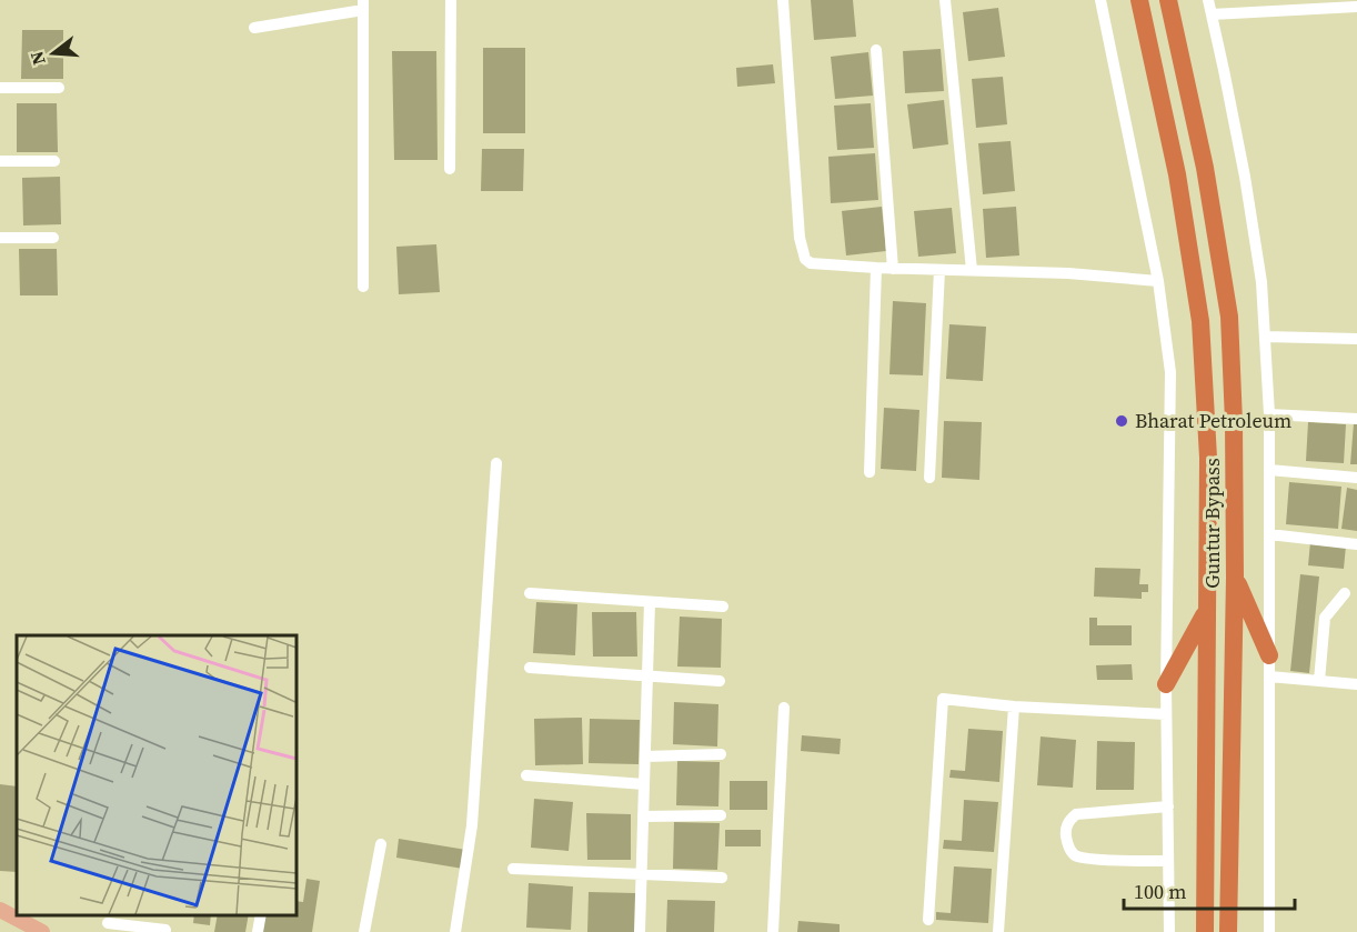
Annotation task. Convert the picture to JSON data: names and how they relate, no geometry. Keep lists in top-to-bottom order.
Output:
{
  "streets": {
    "highway": ["Guntur Bypass"]
  },
  "places": ["Bharat Petroleum"],
  "scale_bar": "100 m",
  "north": "left"
}
